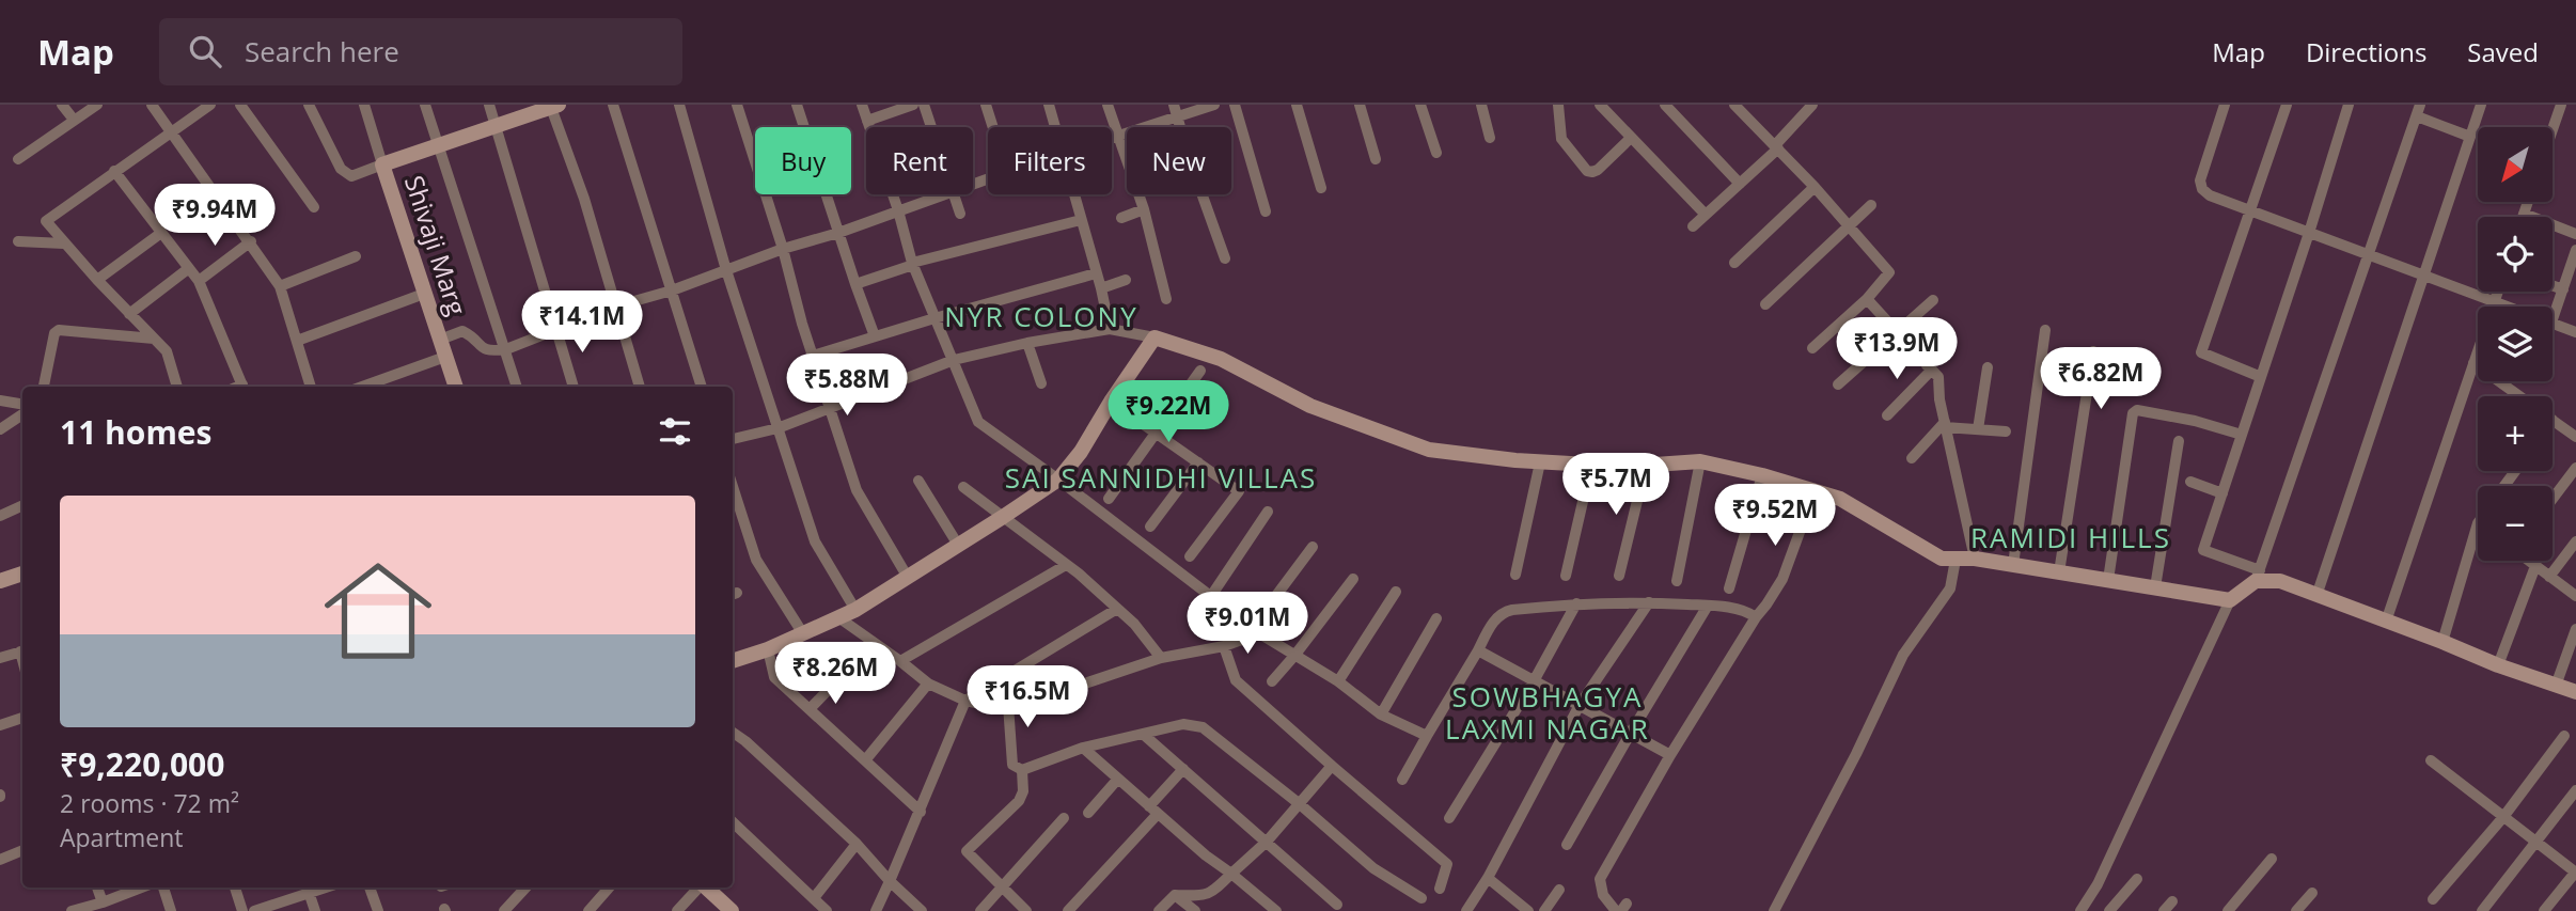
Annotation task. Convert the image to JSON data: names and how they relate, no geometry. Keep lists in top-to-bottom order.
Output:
{
  "streets": {
    "street": ["Shivaji Marg"]
  },
  "districts": [
    "NYR COLONY",
    "SAI SANNIDHI VILLAS",
    "RAMIDI HILLS",
    "SOWBHAGYA LAXMI NAGAR"
  ],
  "north": "bottom left",
  "page": {
    "header": "Map",
    "search": "Search here",
    "nav": ["Map", "Directions", "Saved"],
    "map_buttons": ["+", "−"],
    "chip": [
      "Buy",
      "Rent",
      "Filters",
      "New"
    ],
    "price": [
      "₹9.94M",
      "₹14.1M",
      "₹13.9M",
      "₹6.82M",
      "₹5.88M",
      "₹9.22M",
      "₹5.7M",
      "₹9.52M",
      "₹9.01M",
      "₹8.26M",
      "₹16.5M"
    ],
    "heading": "11 homes",
    "list": [
      {
        "name": "₹9,220,000",
        "note": "2 rooms · 72 m² · Apartment"
      }
    ]
  }
}
